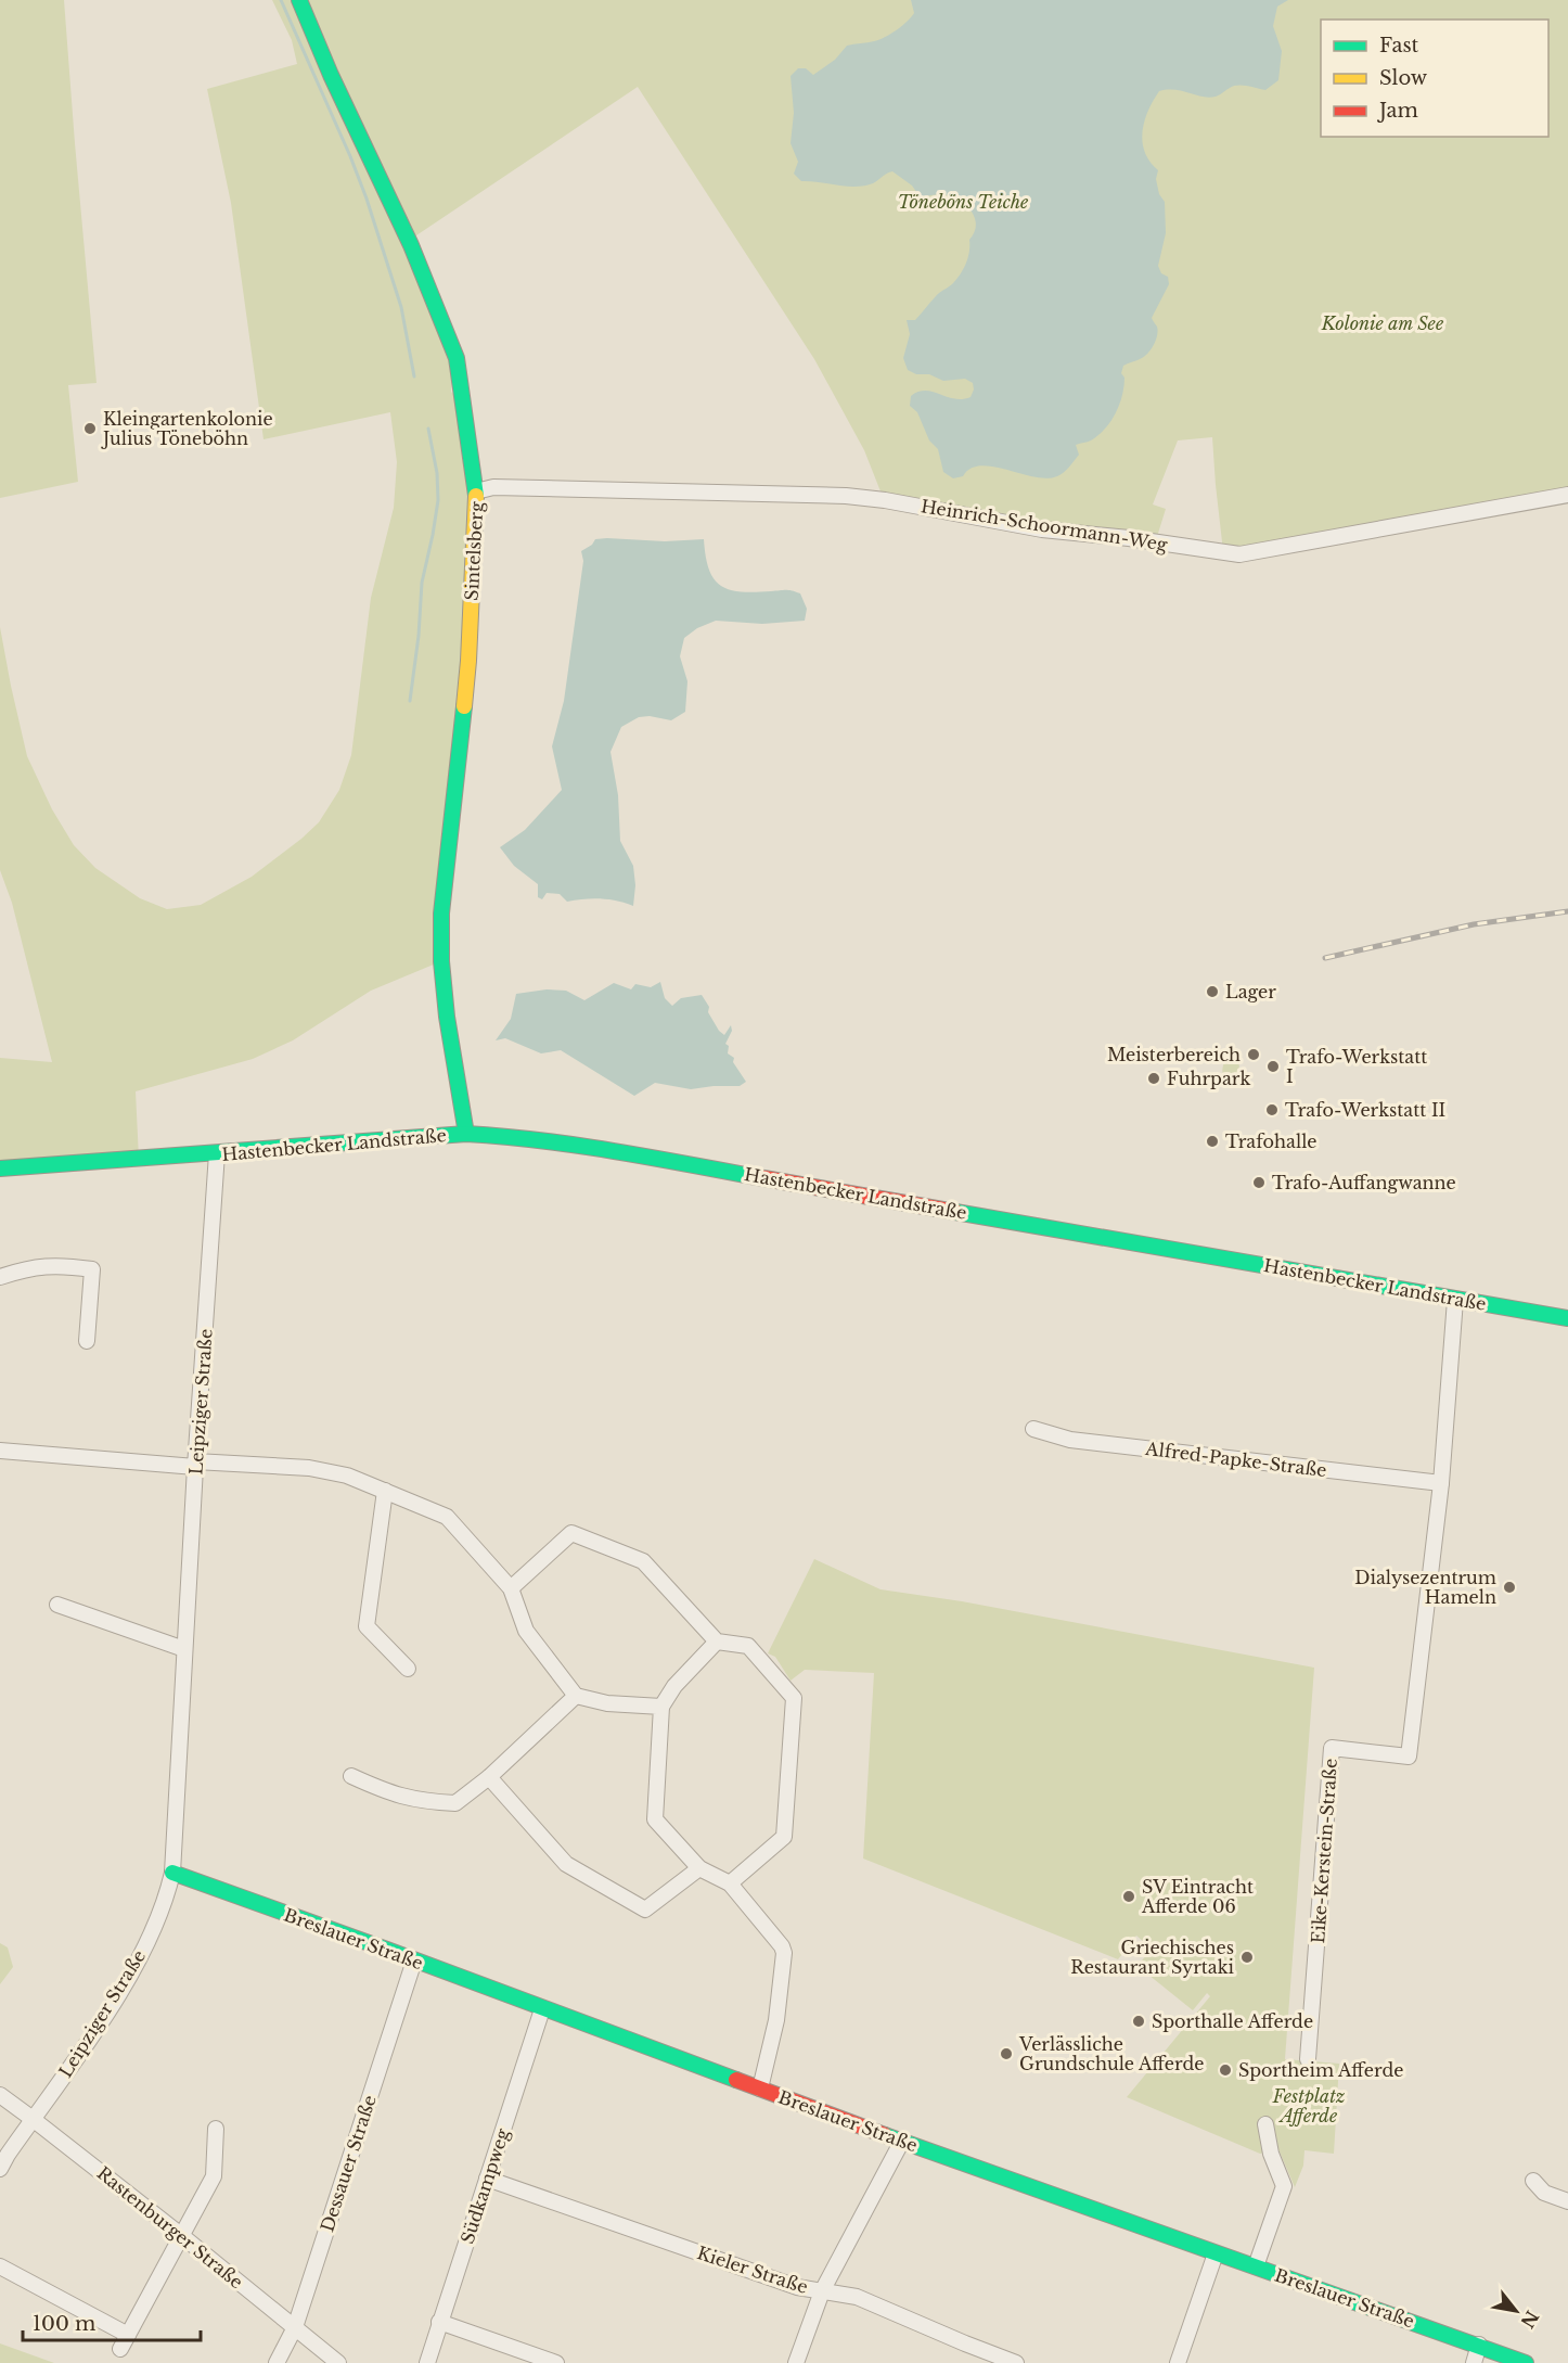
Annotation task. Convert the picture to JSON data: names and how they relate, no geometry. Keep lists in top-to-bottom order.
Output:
{
  "streets": {
    "street": [
      "Heinrich-Schoormann-Weg",
      "Sintelsberg",
      "Hastenbecker Landstraße",
      "Leipziger Straße",
      "Alfred-Papke-Straße",
      "Eike-Kerstein-Straße",
      "Breslauer Straße",
      "Dessauer Straße",
      "Südkampweg",
      "Rastenburger Straße",
      "Kieler Straße"
    ]
  },
  "crossings": [
    ["Heinrich-Schoormann-Weg", "Sintelsberg"],
    ["Sintelsberg", "Hastenbecker Landstraße"],
    ["Hastenbecker Landstraße", "Leipziger Straße"],
    ["Hastenbecker Landstraße", "Eike-Kerstein-Straße"],
    ["Leipziger Straße", "Breslauer Straße"],
    ["Leipziger Straße", "Rastenburger Straße"],
    ["Alfred-Papke-Straße", "Eike-Kerstein-Straße"],
    ["Breslauer Straße", "Dessauer Straße"],
    ["Breslauer Straße", "Südkampweg"],
    ["Dessauer Straße", "Rastenburger Straße"],
    ["Südkampweg", "Kieler Straße"]
  ],
  "parks": ["Töneböns Teiche", "Kolonie am See", "Festplatz Afferde"],
  "places": [
    "Kleingartenkolonie Julius Töneböhn",
    "Lager",
    "Meisterbereich",
    "Trafo-Werkstatt I",
    "Fuhrpark",
    "Trafo-Werkstatt II",
    "Trafohalle",
    "Trafo-Auffangwanne",
    "Dialysezentrum Hameln",
    "SV Eintracht Afferde 06",
    "Griechisches Restaurant Syrtaki",
    "Sporthalle Afferde",
    "Verlässliche Grundschule Afferde",
    "Sportheim Afferde"
  ],
  "legend": ["Fast", "Slow", "Jam"],
  "scale_bar": "100 m",
  "north": "bottom right"
}
